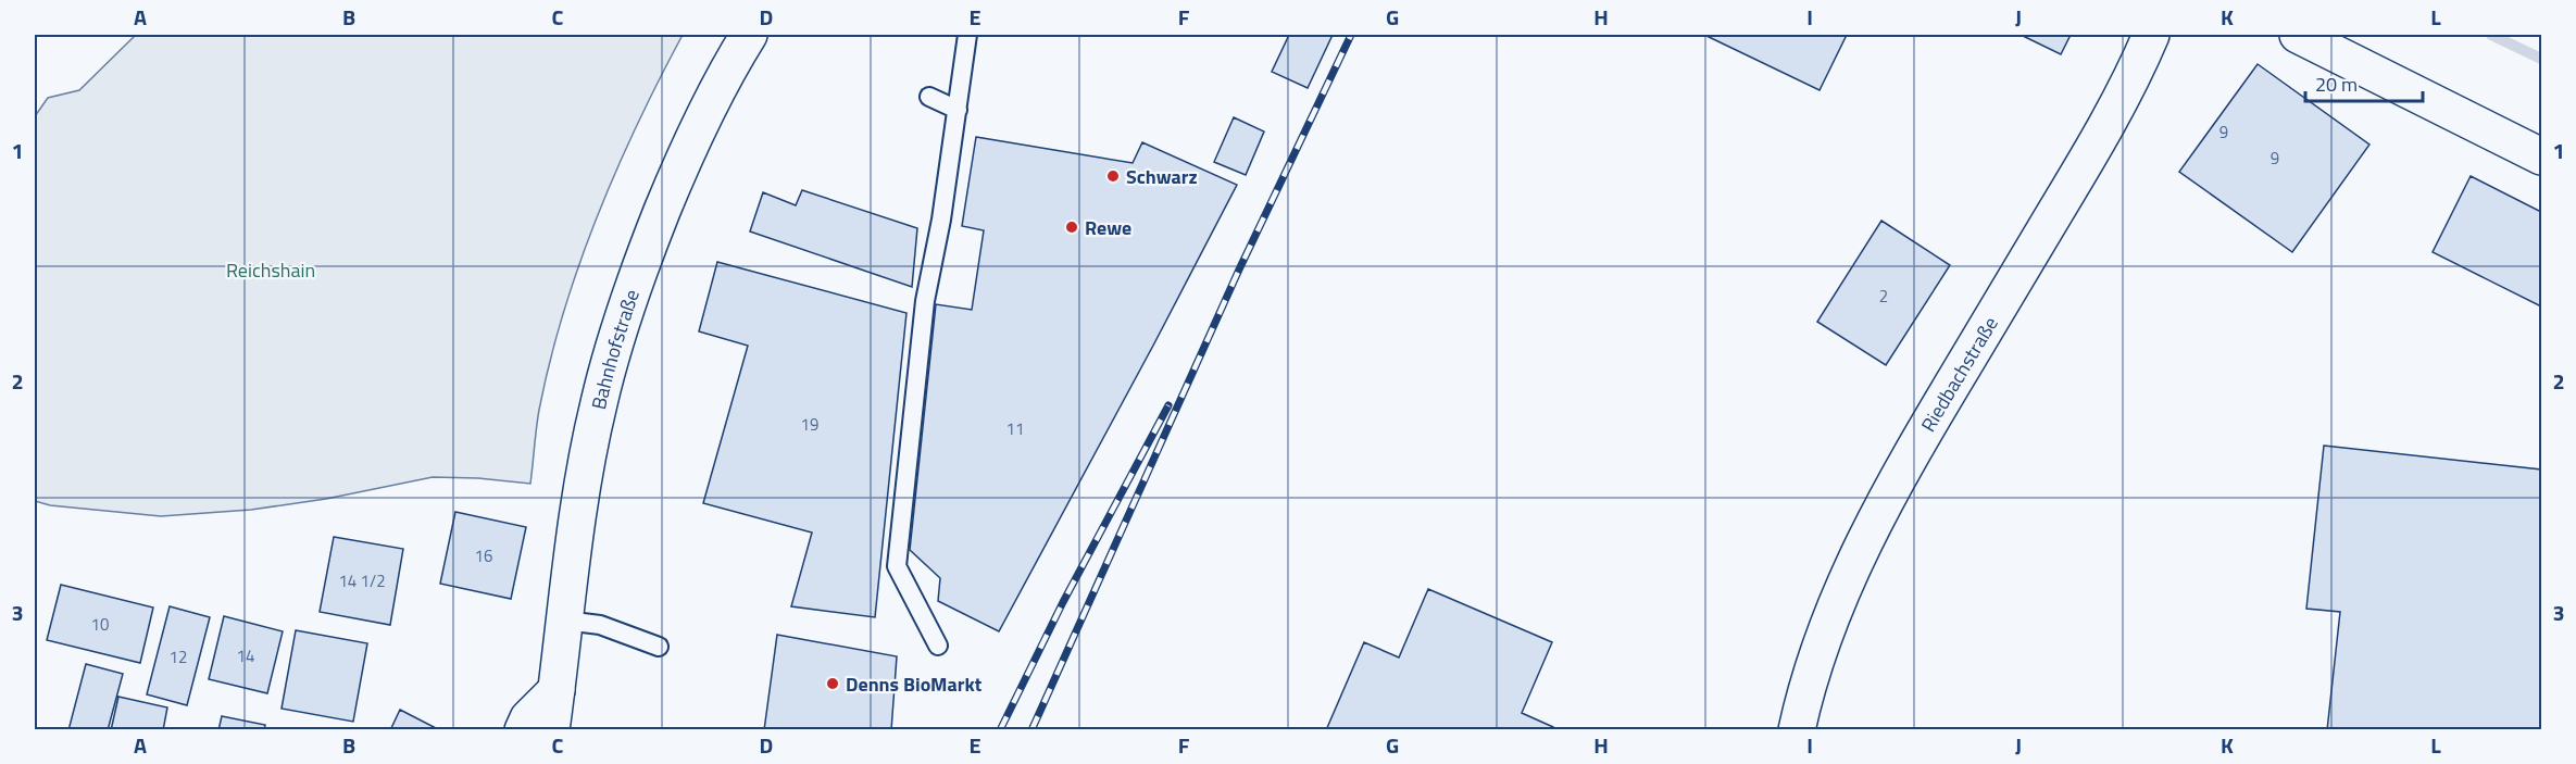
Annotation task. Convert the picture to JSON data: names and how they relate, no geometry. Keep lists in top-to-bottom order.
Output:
{
  "streets": {
    "street": ["Bahnhofstraße", "Riedbachstraße"]
  },
  "parks": ["Reichshain"],
  "places": ["Schwarz", "Rewe", "Denns BioMarkt"],
  "house_numbers": [
    "9",
    "9",
    "2",
    "19",
    "11",
    "16",
    "14 1/2",
    "10",
    "14",
    "12"
  ],
  "scale_bar": "20 m",
  "grid": {
    "columns": [
      "A",
      "B",
      "C",
      "D",
      "E",
      "F",
      "G",
      "H",
      "I",
      "J",
      "K",
      "L"
    ],
    "rows": ["1", "2", "3"]
  }
}
